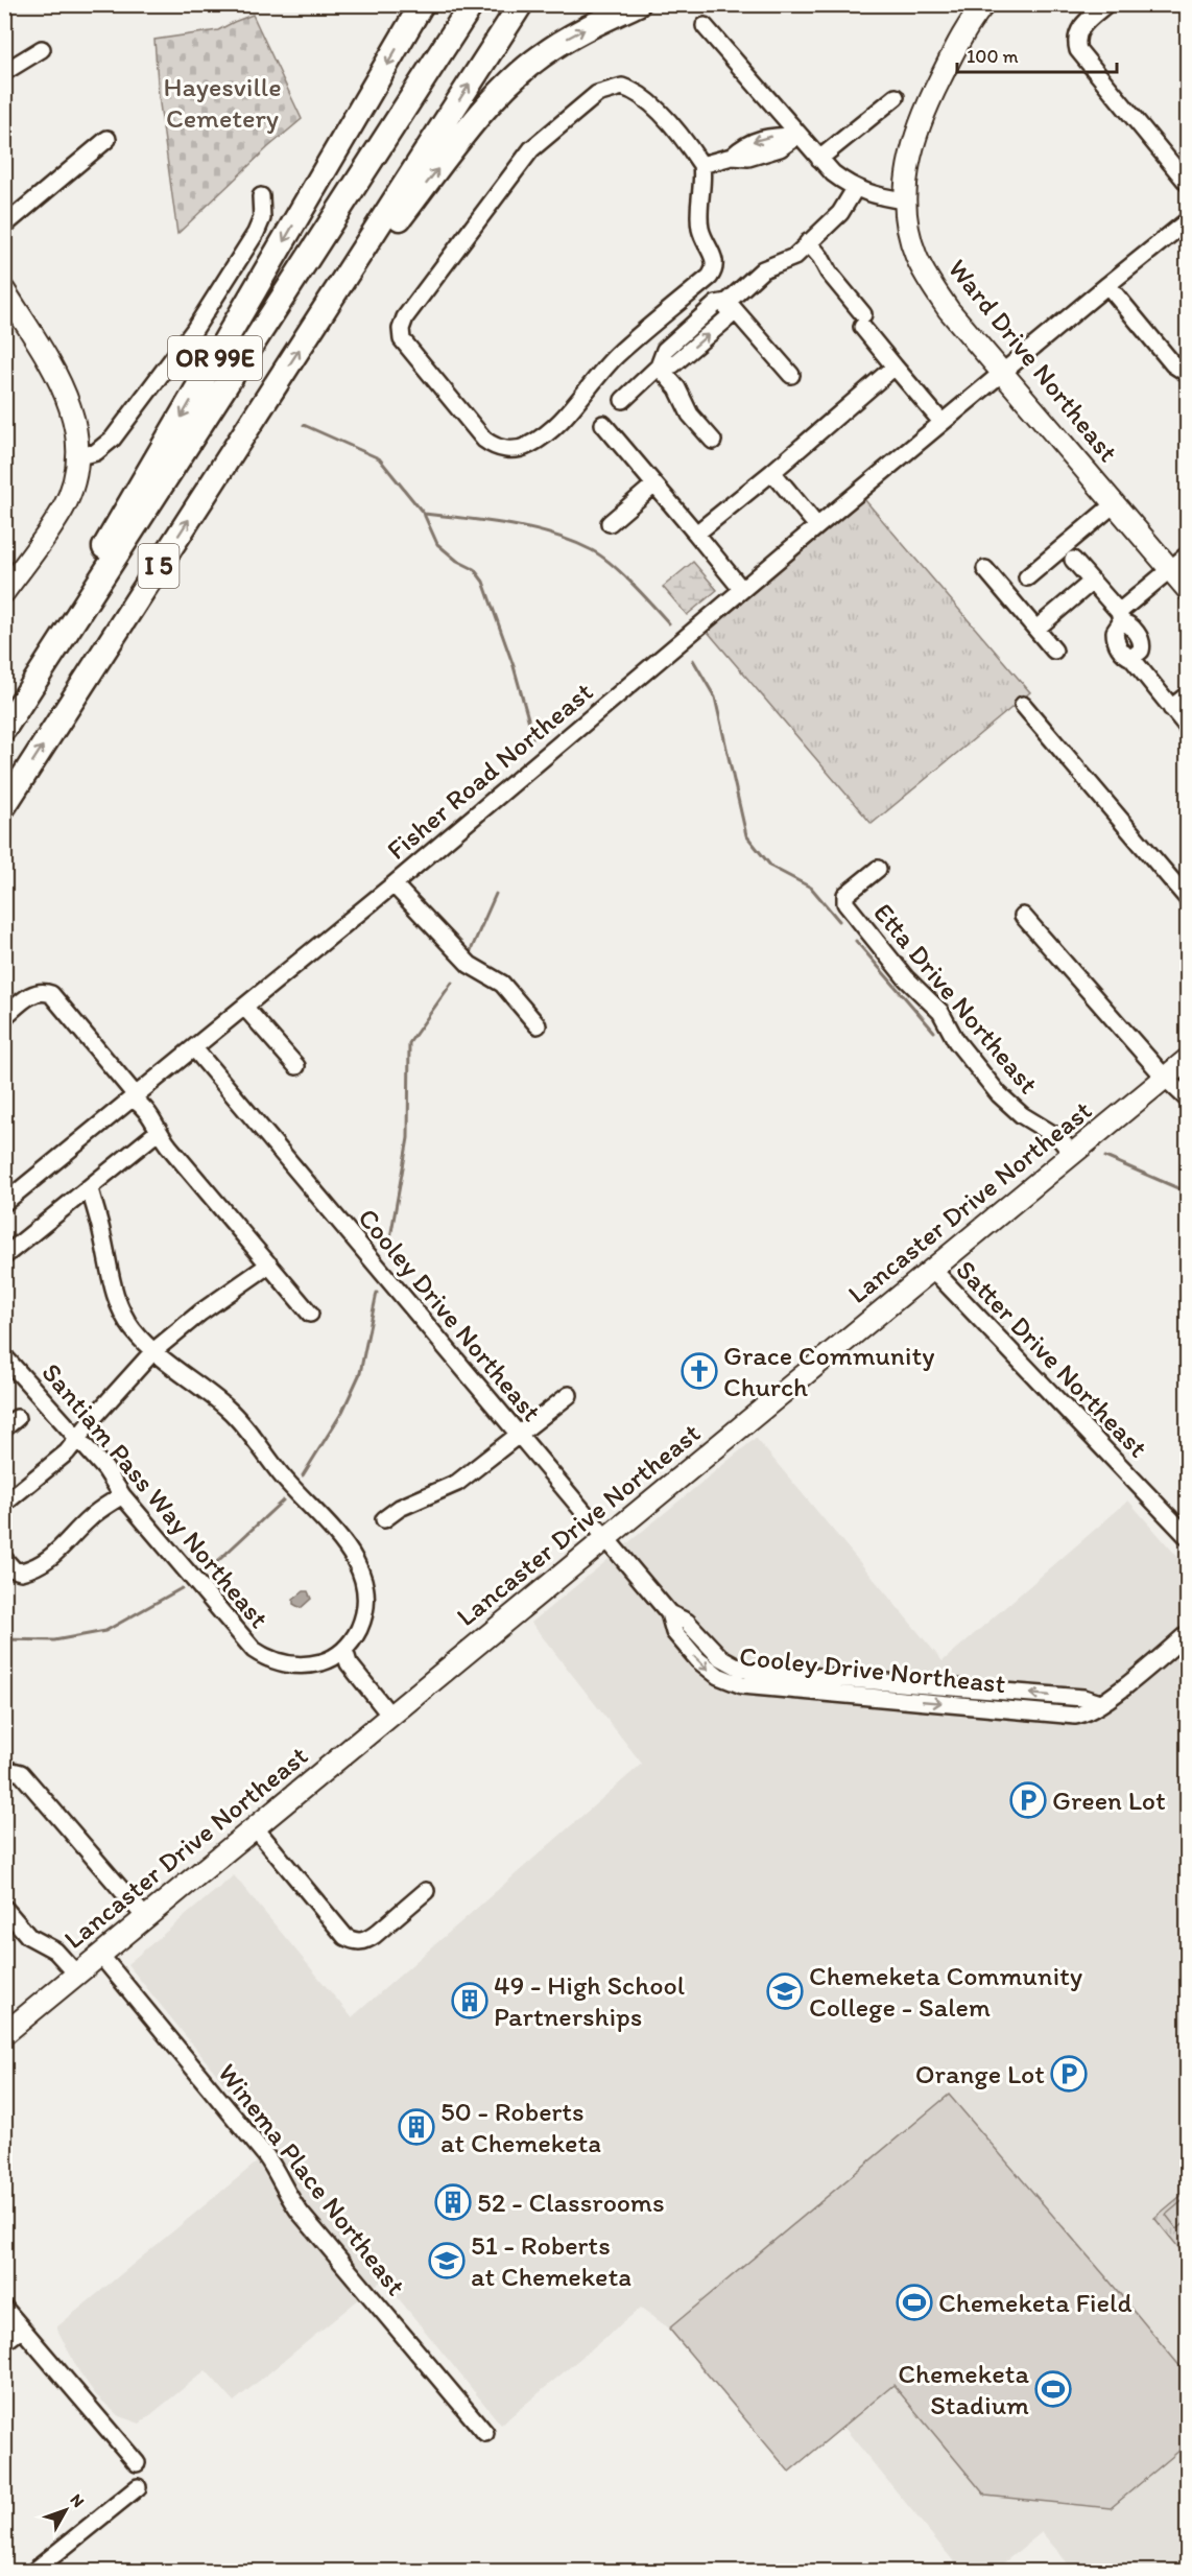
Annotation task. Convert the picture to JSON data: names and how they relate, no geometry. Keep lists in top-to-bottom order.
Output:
{
  "streets": {
    "highway": ["OR 99E", "I 5"],
    "main road": ["Ward Drive Northeast", "Lancaster Drive Northeast"],
    "street": [
      "Fisher Road Northeast",
      "Etta Drive Northeast",
      "Cooley Drive Northeast",
      "Satter Drive Northeast",
      "Santiam Pass Way Northeast",
      "Winema Place Northeast"
    ]
  },
  "crossings": [
    ["Ward Drive Northeast", "Fisher Road Northeast"],
    ["Fisher Road Northeast", "Cooley Drive Northeast"],
    ["Etta Drive Northeast", "Lancaster Drive Northeast"],
    ["Lancaster Drive Northeast", "Cooley Drive Northeast"],
    ["Lancaster Drive Northeast", "Satter Drive Northeast"],
    ["Lancaster Drive Northeast", "Winema Place Northeast"]
  ],
  "parks": ["Hayesville Cemetery"],
  "places": {
    "church": ["Grace Community Church"],
    "parking": ["Green Lot", "Orange Lot"],
    "school or university": ["Chemeketa Community College - Salem", "51 - Roberts at Chemeketa"],
    "building": ["49 - High School Partnerships", "50 - Roberts at Chemeketa", "52 - Classrooms"],
    "sports": ["Chemeketa Field", "Chemeketa Stadium"]
  },
  "scale_bar": "100 m",
  "north": "top right"
}
